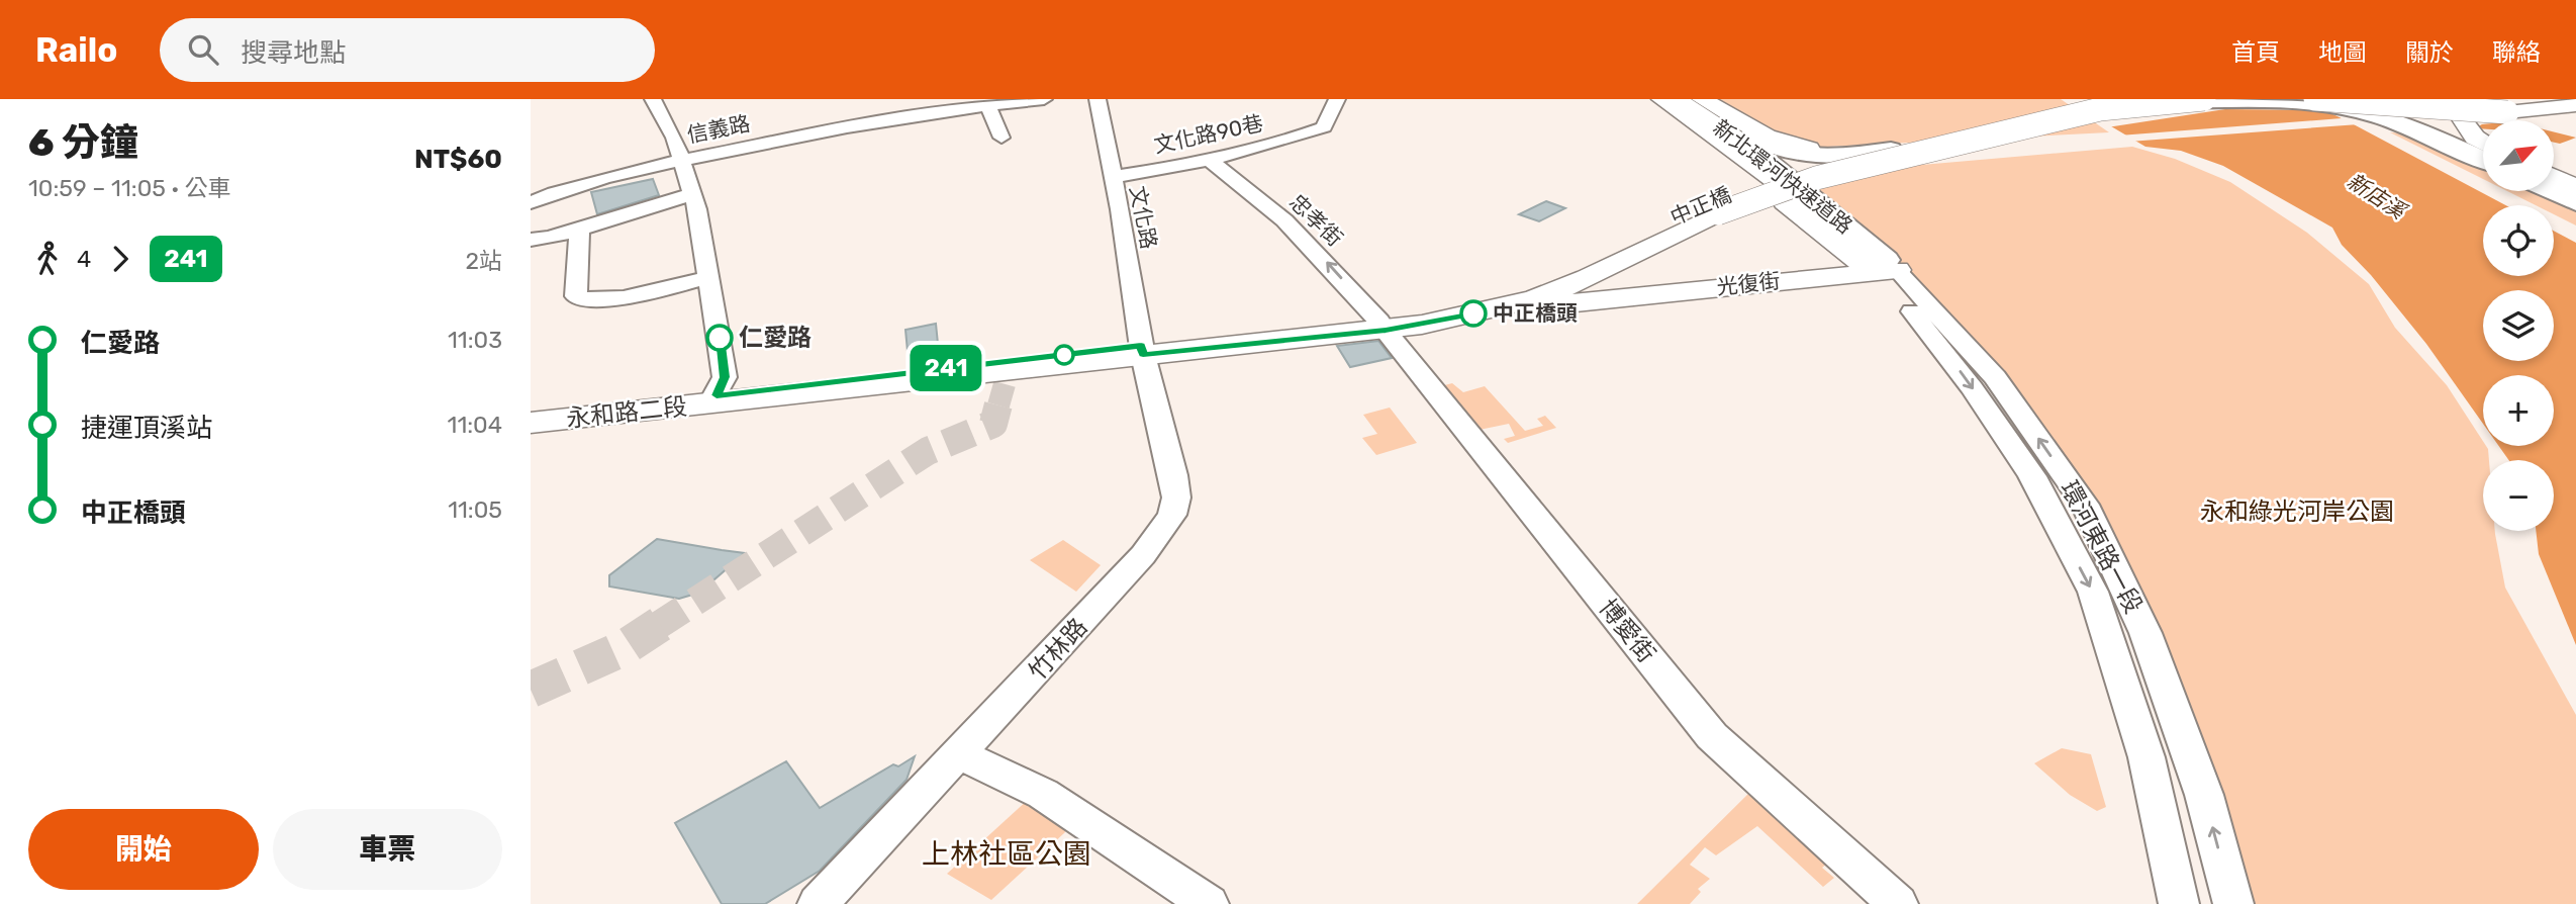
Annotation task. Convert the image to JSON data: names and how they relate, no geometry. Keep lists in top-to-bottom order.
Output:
{
  "streets": {
    "highway": ["新北環河快速道路"],
    "main road": [
      "中正橋",
      "光復街",
      "永和路二段",
      "環河東路一段"
    ],
    "street": [
      "信義路",
      "文化路90巷",
      "文化路",
      "忠孝街",
      "博愛街",
      "竹林路"
    ]
  },
  "crossings": [
    ["文化路90巷", "文化路"],
    ["文化路90巷", "忠孝街"],
    ["新北環河快速道路", "光復街"],
    ["新北環河快速道路", "環河東路一段"],
    ["中正橋", "忠孝街"],
    ["中正橋", "光復街"],
    ["中正橋", "永和路二段"],
    ["中正橋", "博愛街"],
    ["文化路", "永和路二段"],
    ["文化路", "竹林路"],
    ["忠孝街", "永和路二段"],
    ["忠孝街", "博愛街"],
    ["光復街", "永和路二段"],
    ["光復街", "環河東路一段"],
    ["永和路二段", "博愛街"],
    ["永和路二段", "竹林路"]
  ],
  "one_way": ["忠孝街"],
  "water": ["新店溪"],
  "parks": ["永和綠光河岸公園", "上林社區公園"],
  "places": ["中正橋頭", "仁愛路"],
  "lines": ["bus line 241"],
  "north": "top right",
  "page": {
    "header": "Railo",
    "search": "搜尋地點",
    "nav": [
      "首頁",
      "地圖",
      "關於",
      "聯絡"
    ],
    "heading": ["6 分鐘", "10:59 – 11:05 · 公車", "NT$60"],
    "on_map": "241",
    "map_buttons": ["+", "−"],
    "legs": ["4", "241", "2站"],
    "list": [
      {
        "name": "仁愛路",
        "value": "11:03"
      },
      {
        "name": "捷運頂溪站",
        "value": "11:04"
      },
      {
        "name": "中正橋頭",
        "value": "11:05"
      }
    ],
    "buttons": ["開始", "車票"]
  }
}
